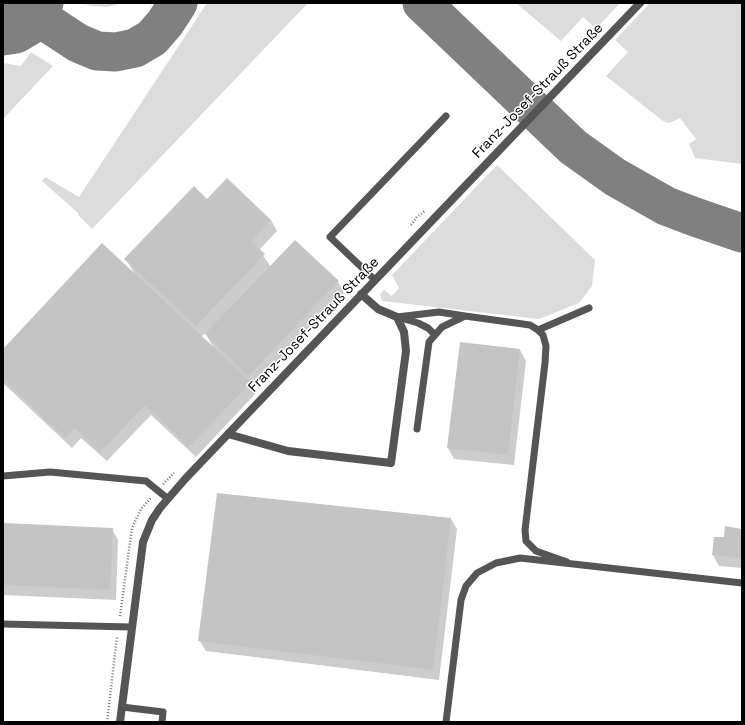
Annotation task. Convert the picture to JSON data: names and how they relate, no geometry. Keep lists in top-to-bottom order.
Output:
{
  "streets": {
    "street": ["Franz-Josef-Strauß Straße"]
  }
}
